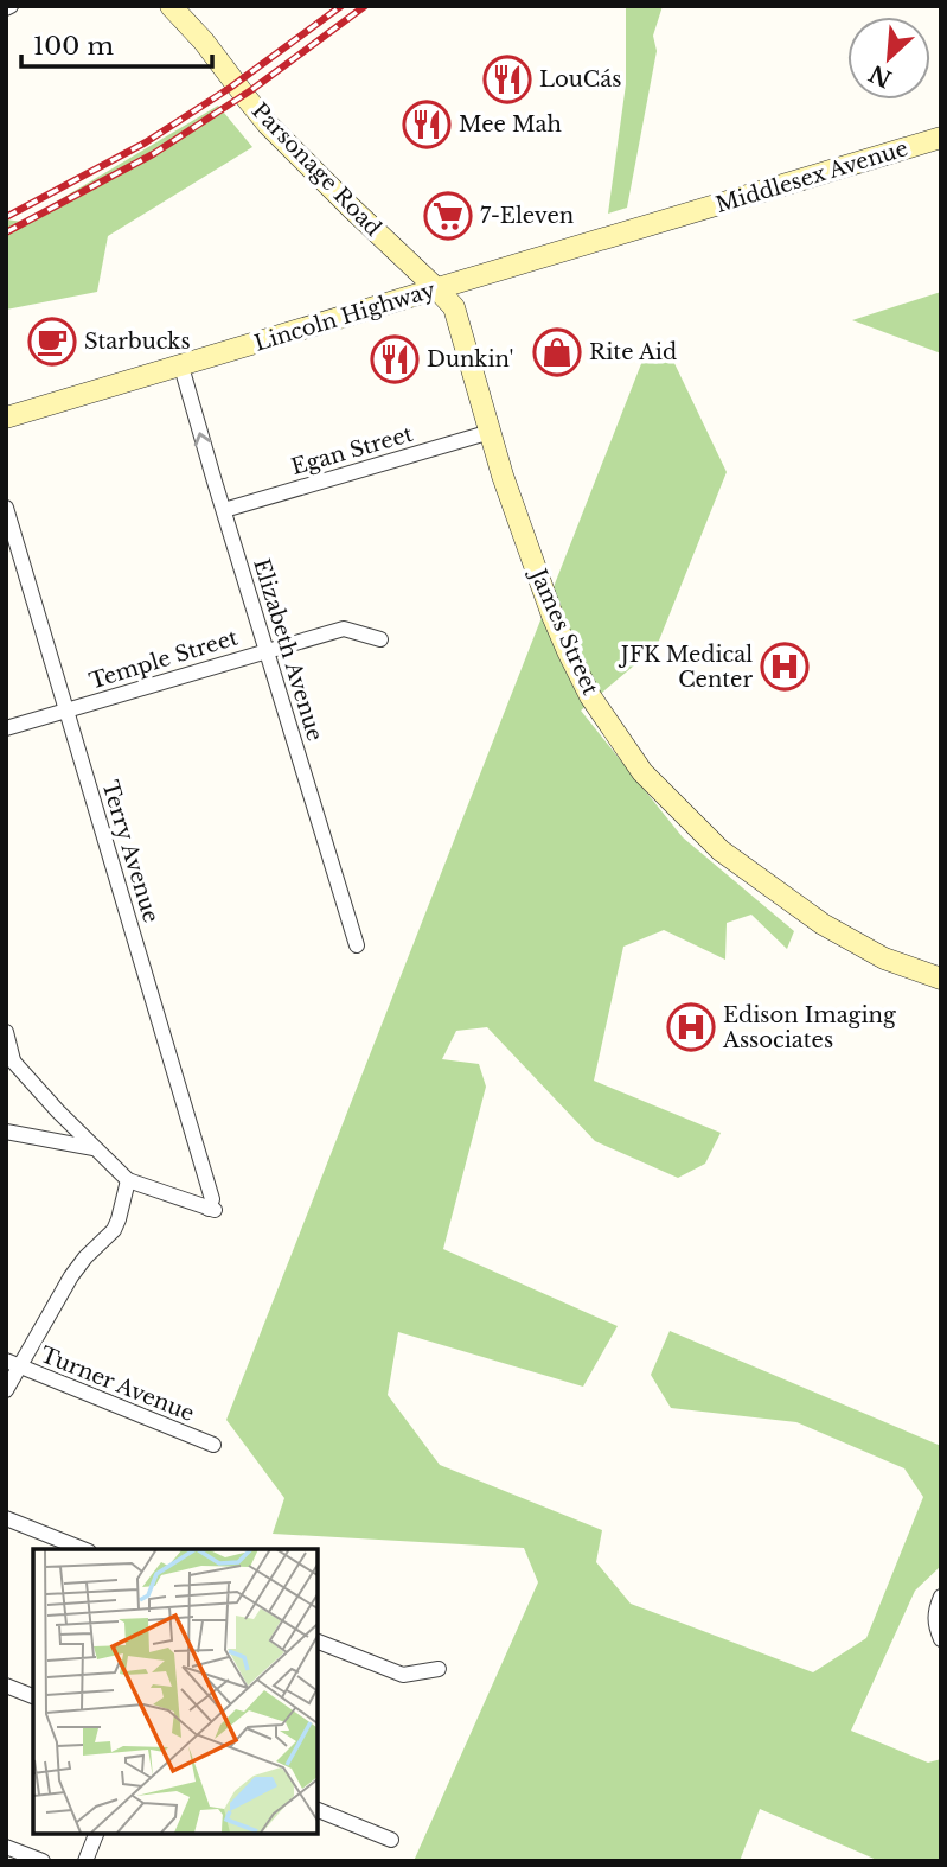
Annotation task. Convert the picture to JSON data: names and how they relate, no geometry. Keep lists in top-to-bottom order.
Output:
{
  "streets": {
    "street": [
      "Parsonage Road",
      "Middlesex Avenue",
      "Lincoln Highway",
      "Egan Street",
      "James Street",
      "Elizabeth Avenue",
      "Temple Street",
      "Terry Avenue",
      "Turner Avenue"
    ]
  },
  "crossings": [
    ["Parsonage Road", "Lincoln Highway"],
    ["Parsonage Road", "James Street"],
    ["Middlesex Avenue", "Lincoln Highway"],
    ["Lincoln Highway", "James Street"],
    ["Lincoln Highway", "Elizabeth Avenue"],
    ["Egan Street", "James Street"],
    ["Egan Street", "Elizabeth Avenue"],
    ["Elizabeth Avenue", "Temple Street"],
    ["Temple Street", "Terry Avenue"]
  ],
  "places": {
    "restaurant": ["LouCás", "Mee Mah", "Dunkin'"],
    "supermarket": ["7-Eleven"],
    "cafe": ["Starbucks"],
    "shop": ["Rite Aid"],
    "hospital": ["JFK Medical Center", "Edison Imaging Associates"]
  },
  "scale_bar": "100 m",
  "north": "bottom left"
}
